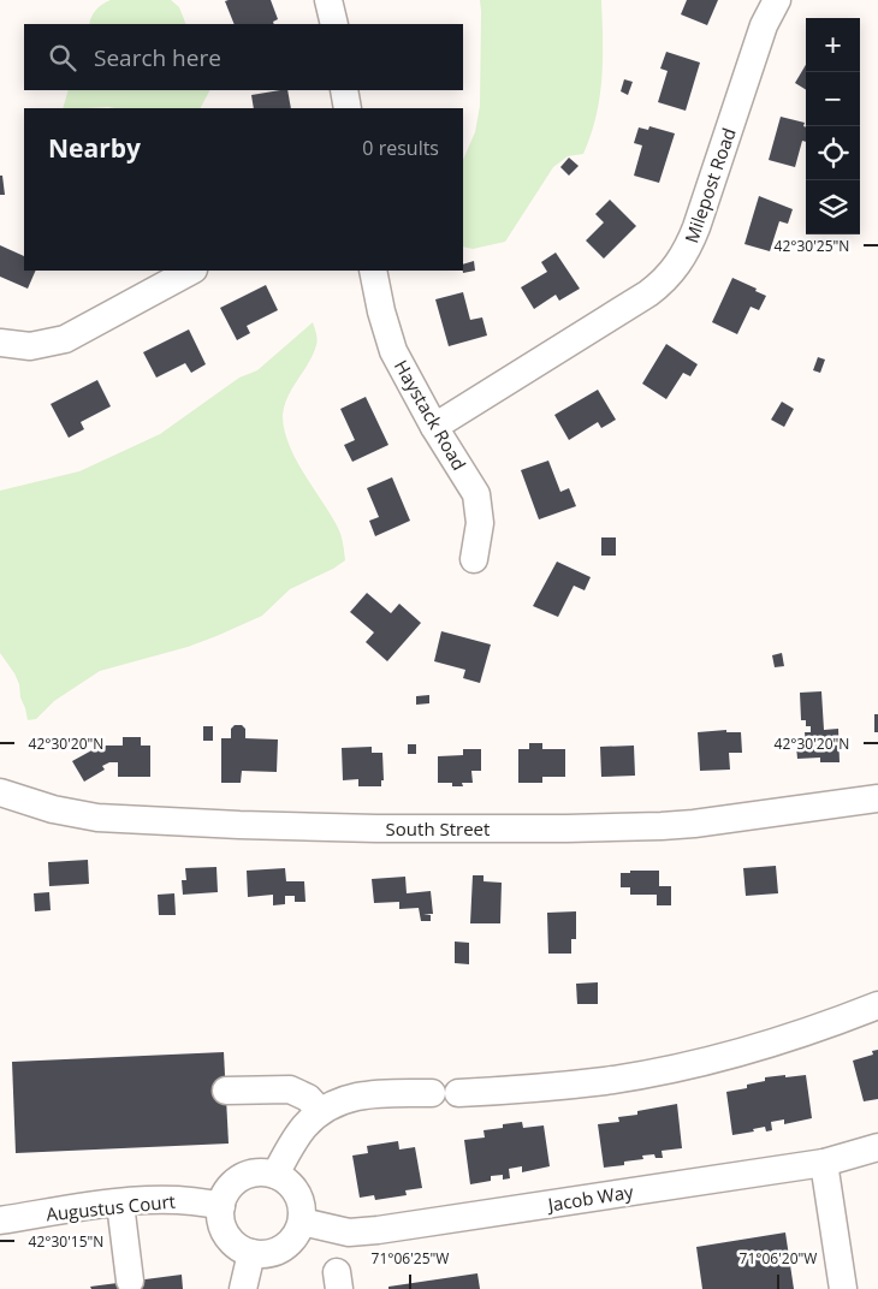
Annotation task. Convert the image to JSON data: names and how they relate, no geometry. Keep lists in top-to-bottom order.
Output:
{
  "streets": {
    "street": [
      "Milepost Road",
      "Haystack Road",
      "South Street",
      "Jacob Way",
      "Augustus Court"
    ]
  },
  "crossings": [
    ["Milepost Road", "Haystack Road"],
    ["Jacob Way", "Augustus Court"]
  ],
  "page": {
    "map_buttons": ["+", "−"],
    "search": "Search here",
    "heading": ["Nearby", "0 results"]
  },
  "coordinates": [
    "42°30'25\"N",
    "42°30'20\"N",
    "42°30'15\"N",
    "71°06'25\"W",
    "71°06'20\"W"
  ]
}
